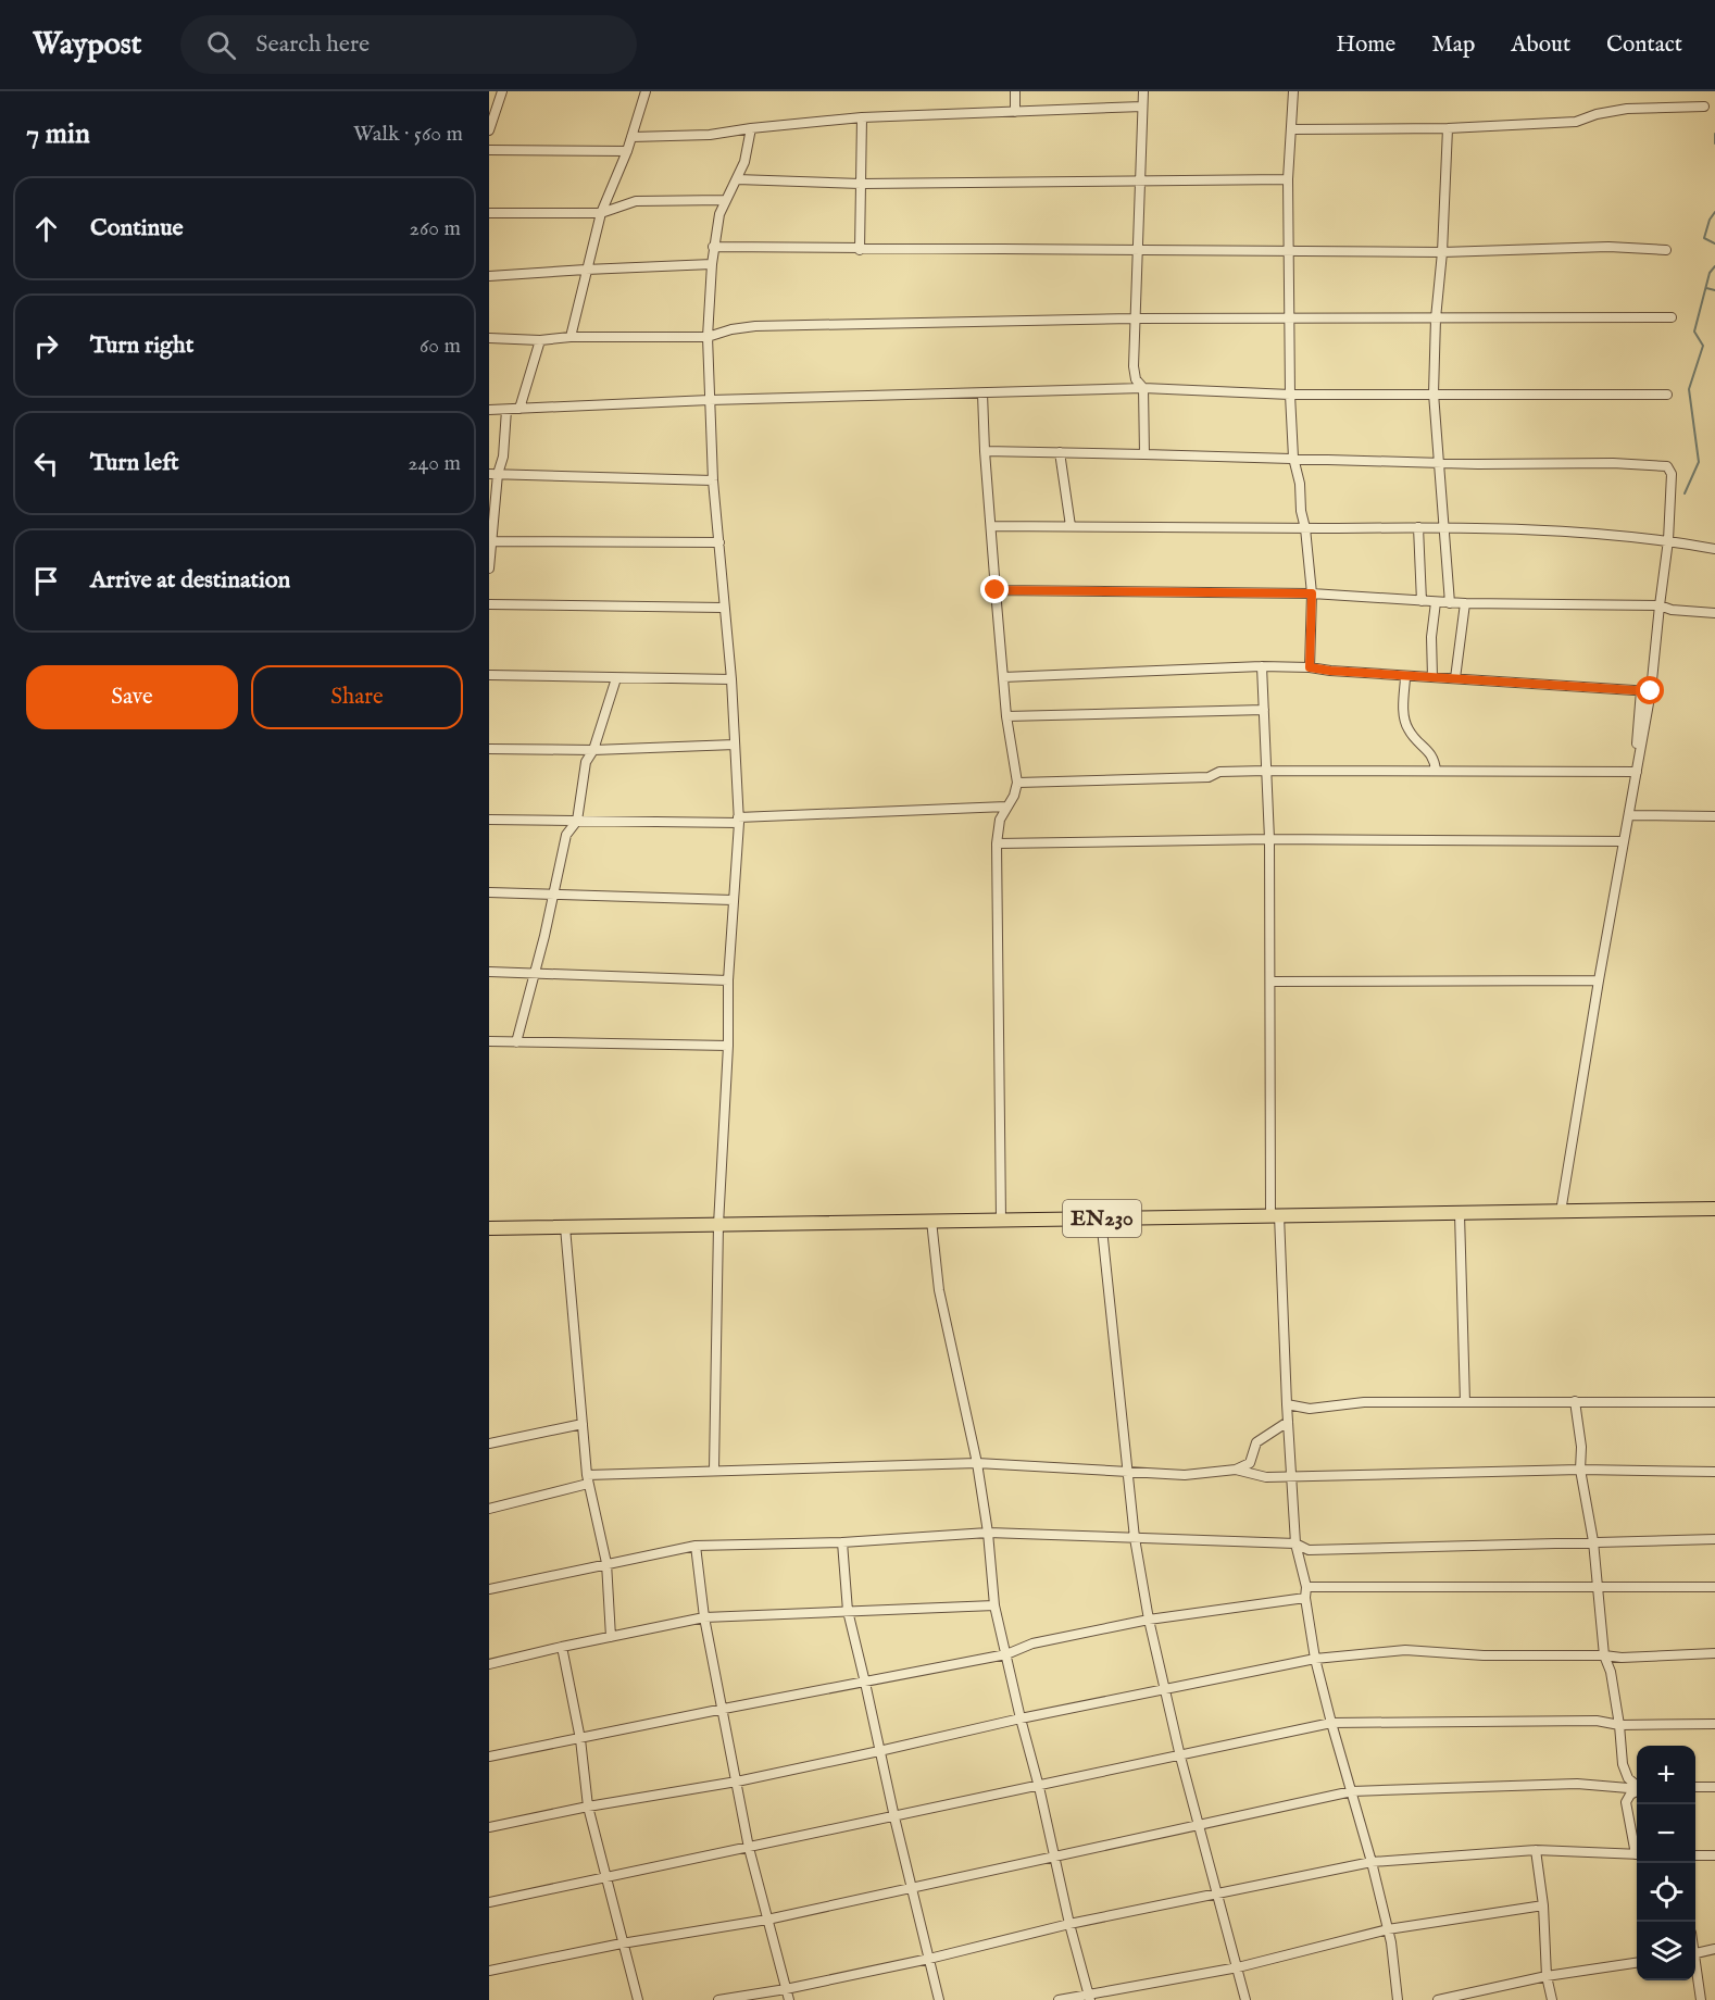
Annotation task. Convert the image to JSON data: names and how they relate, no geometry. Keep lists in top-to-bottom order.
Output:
{
  "streets": {
    "main road": ["EN230"]
  },
  "page": {
    "header": "Waypost",
    "search": "Search here",
    "nav": [
      "Home",
      "Map",
      "About",
      "Contact"
    ],
    "heading": ["7 min", "Walk · 560 m"],
    "list": [
      ["Continue", "260 m"],
      ["Turn right", "60 m"],
      ["Turn left", "240 m"],
      "Arrive at destination"
    ],
    "buttons": ["Save", "Share"],
    "map_buttons": ["+", "−"]
  }
}
